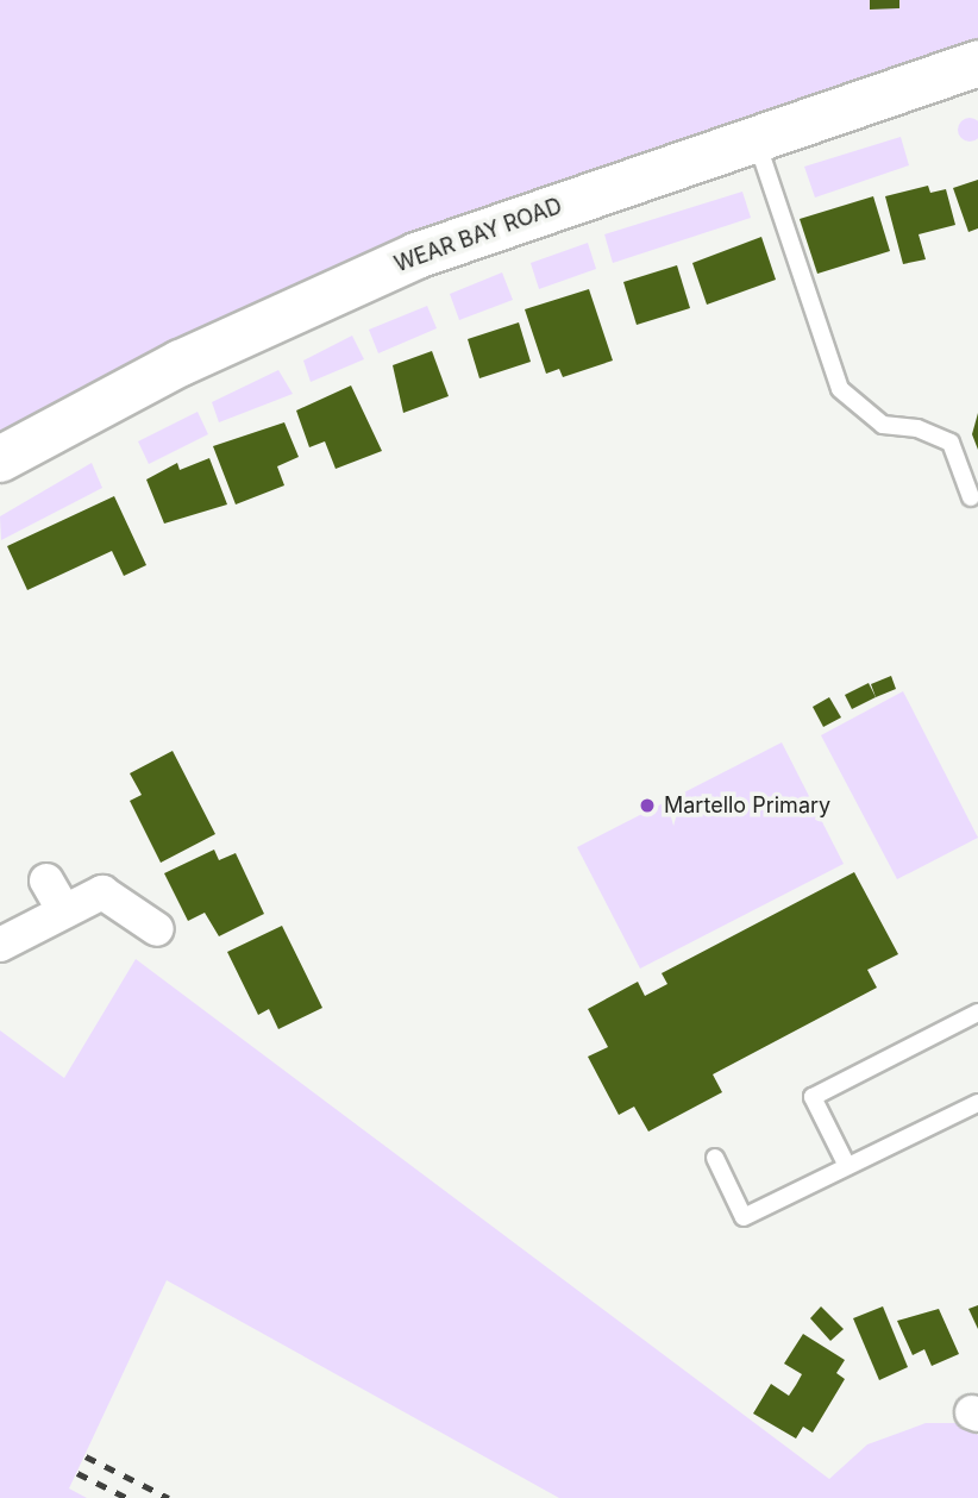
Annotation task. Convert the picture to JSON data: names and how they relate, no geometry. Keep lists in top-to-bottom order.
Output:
{
  "streets": {
    "street": ["WEAR BAY ROAD"]
  },
  "places": ["Martello Primary"]
}
